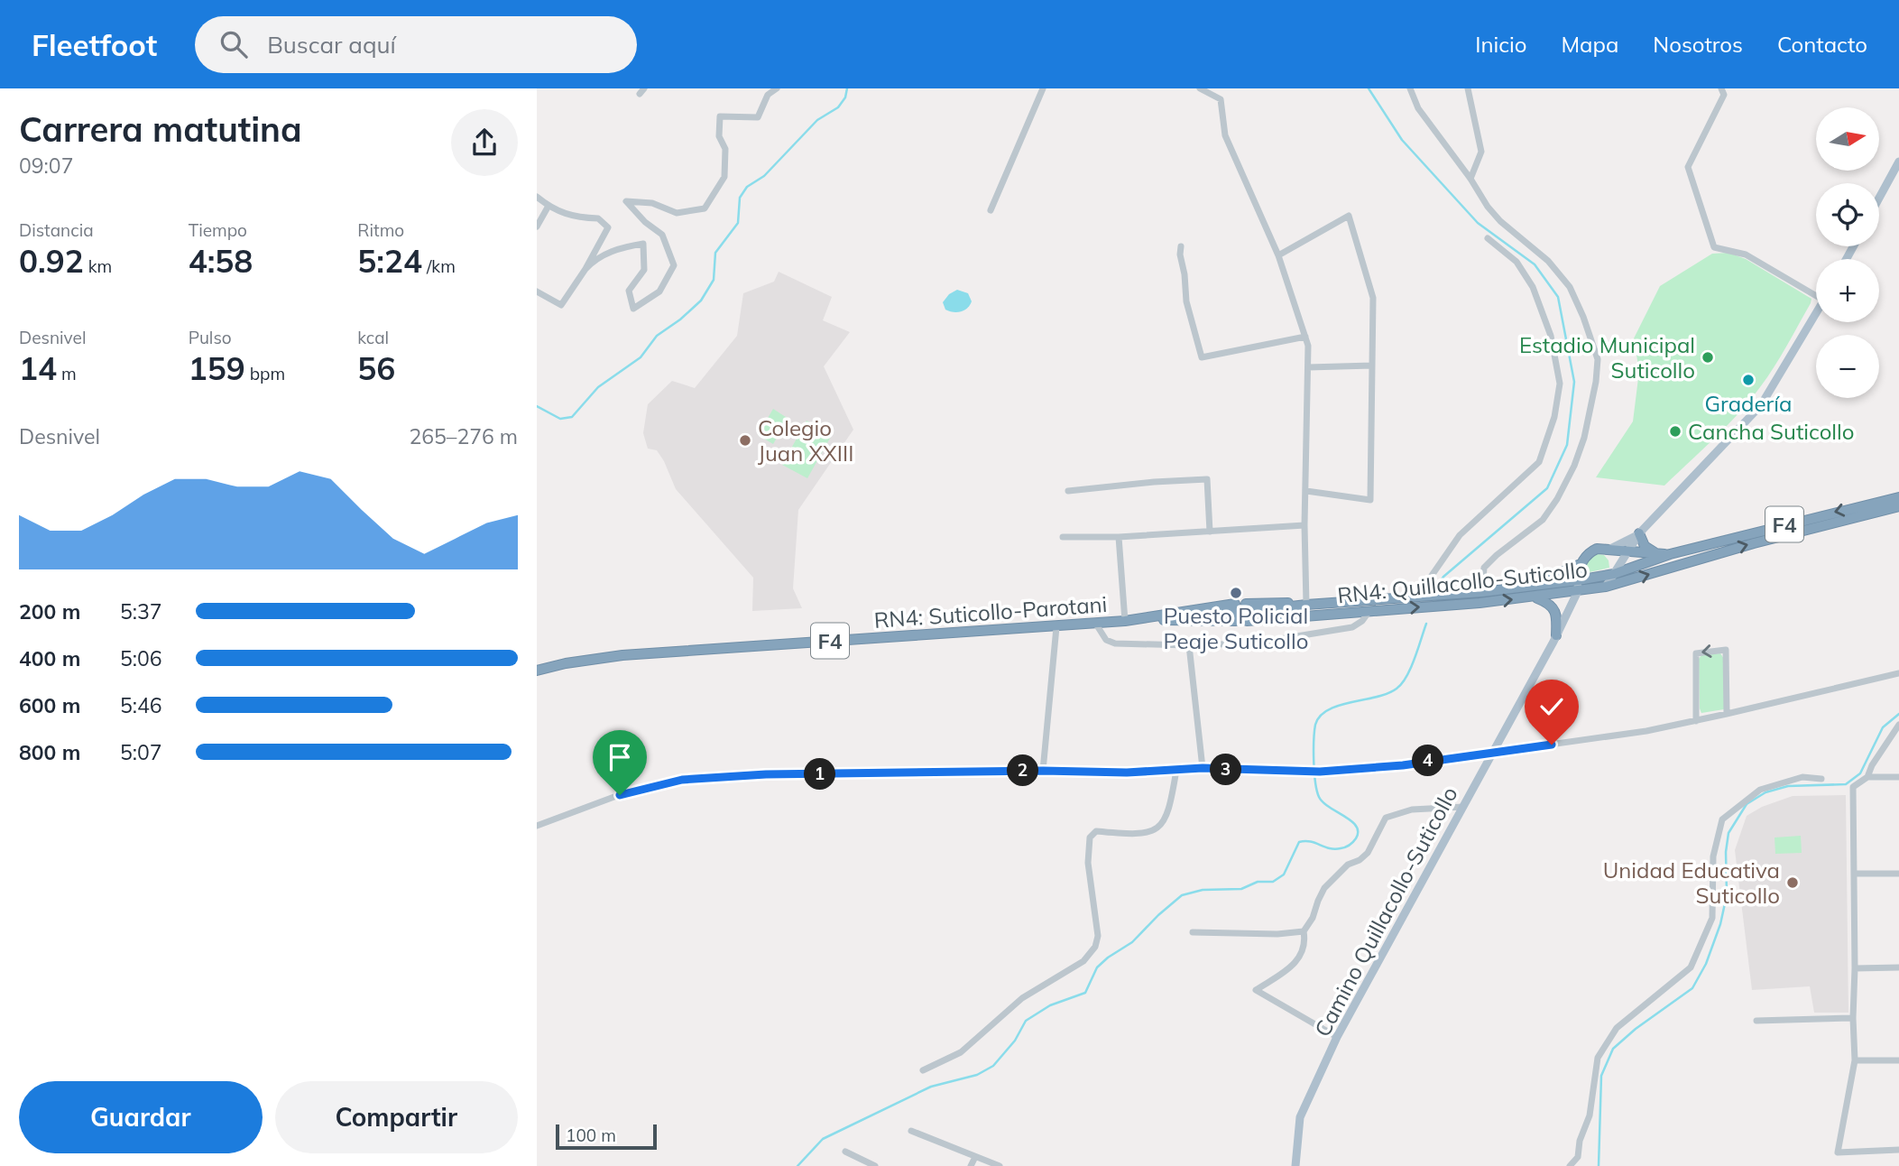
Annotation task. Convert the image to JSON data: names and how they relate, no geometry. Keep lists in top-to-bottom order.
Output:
{
  "streets": {
    "highway": ["F4", "RN4: Quillacollo-Suticollo", "RN4: Suticollo-Parotani"],
    "main road": ["Camino Quillacollo-Suticollo"]
  },
  "crossings": [
    ["RN4: Quillacollo-Suticollo", "RN4: Suticollo-Parotani"],
    ["RN4: Quillacollo-Suticollo", "Camino Quillacollo-Suticollo"]
  ],
  "places": [
    "Estadio Municipal Suticollo",
    "Gradería",
    "Cancha Suticollo",
    "Colegio Juan XXIII",
    "Puesto Policial Peaje Suticollo",
    "Unidad Educativa Suticollo"
  ],
  "scale_bar": "100 m",
  "north": "right",
  "page": {
    "header": "Fleetfoot",
    "search": "Buscar aquí",
    "nav": [
      "Inicio",
      "Mapa",
      "Nosotros",
      "Contacto"
    ],
    "heading": ["Carrera matutina", "09:07"],
    "map_buttons": ["+", "−"],
    "stats": [
      ["Distancia", "0.92 km"],
      ["Tiempo", "4:58"],
      ["Ritmo", "5:24 /km"],
      ["Desnivel", "14 m"],
      ["Pulso", "159 bpm"],
      ["kcal", "56"]
    ],
    "chart": ["Desnivel", "265–276 m"],
    "list": [
      {
        "name": "200 m",
        "note": "5:37"
      },
      {
        "name": "400 m",
        "note": "5:06"
      },
      {
        "name": "600 m",
        "note": "5:46"
      },
      {
        "name": "800 m",
        "note": "5:07"
      }
    ],
    "pins": [
      "4",
      "3",
      "2",
      "1"
    ],
    "buttons": ["Guardar", "Compartir"],
    "scale": "100 m"
  }
}
